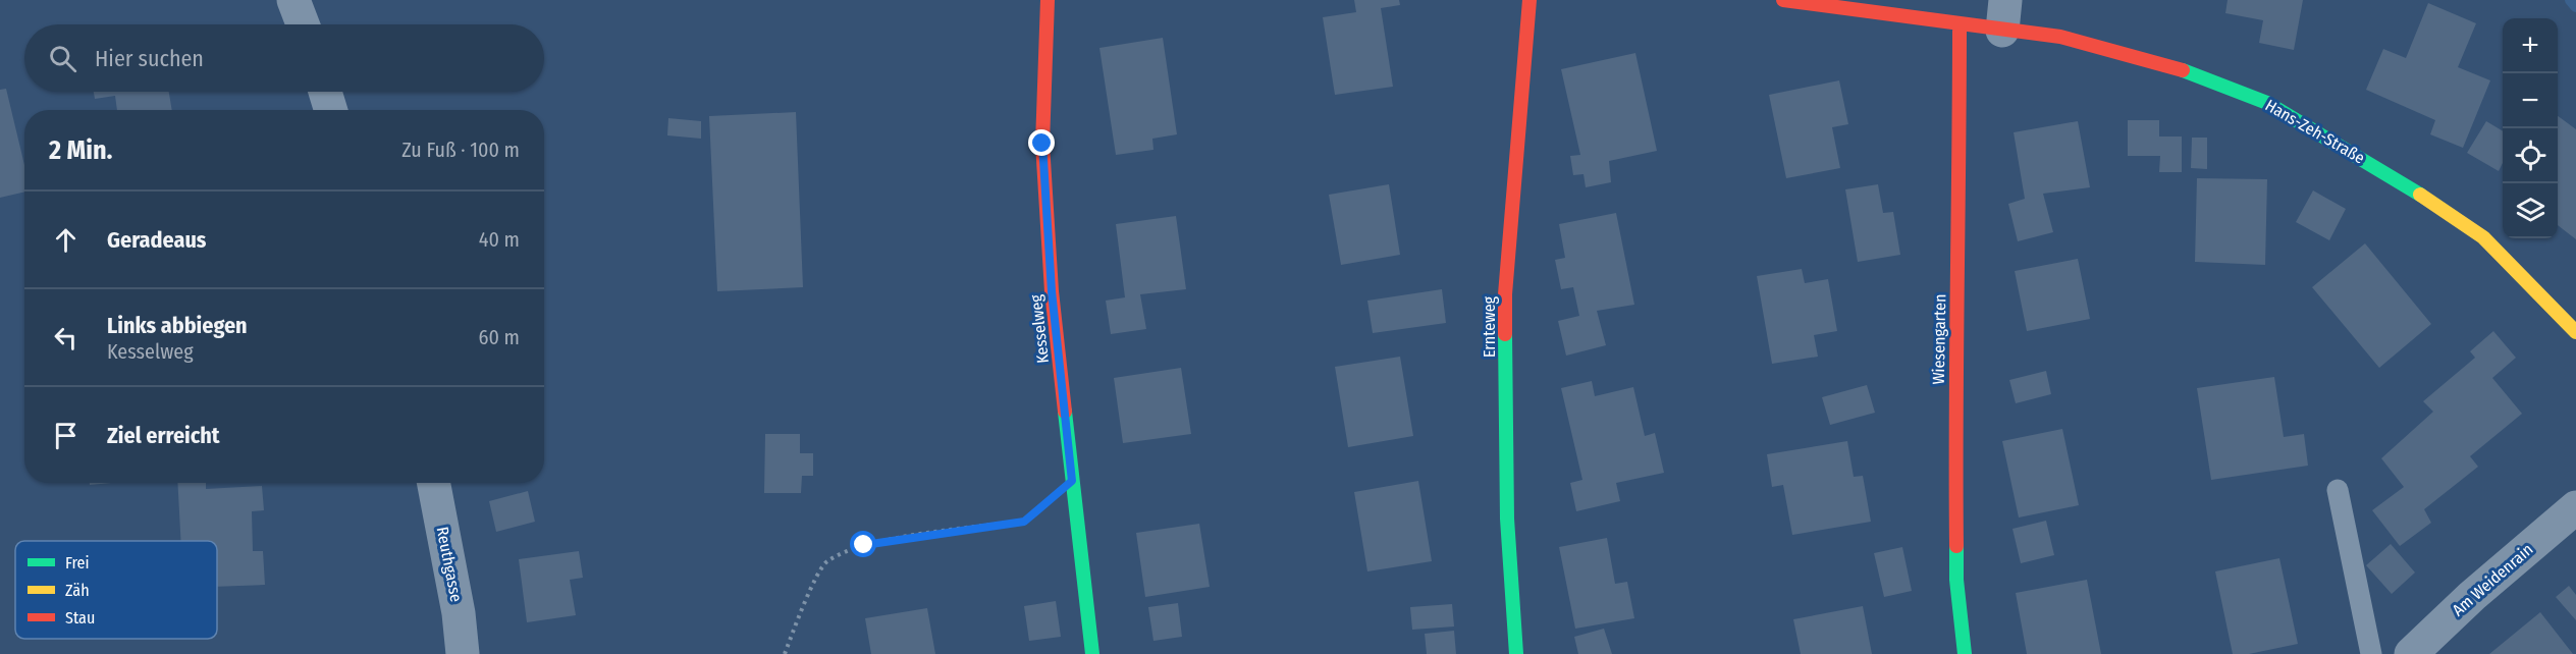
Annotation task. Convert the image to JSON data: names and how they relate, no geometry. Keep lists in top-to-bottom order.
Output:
{
  "streets": {
    "street": [
      "Hans-Zeh-Straße",
      "Ernteweg",
      "Kesselweg",
      "Wiesengarten",
      "Reuthgasse",
      "Am Weidenrain"
    ]
  },
  "crossings": [
    ["Hans-Zeh-Straße", "Wiesengarten"]
  ],
  "legend": ["Frei", "Zäh", "Stau"],
  "page": {
    "map_buttons": ["+", "−"],
    "search": "Hier suchen",
    "heading": ["2 Min.", "Zu Fuß · 100 m"],
    "list": [
      ["Geradeaus", "40 m"],
      ["Links abbiegen", "Kesselweg", "60 m"],
      "Ziel erreicht"
    ]
  }
}
